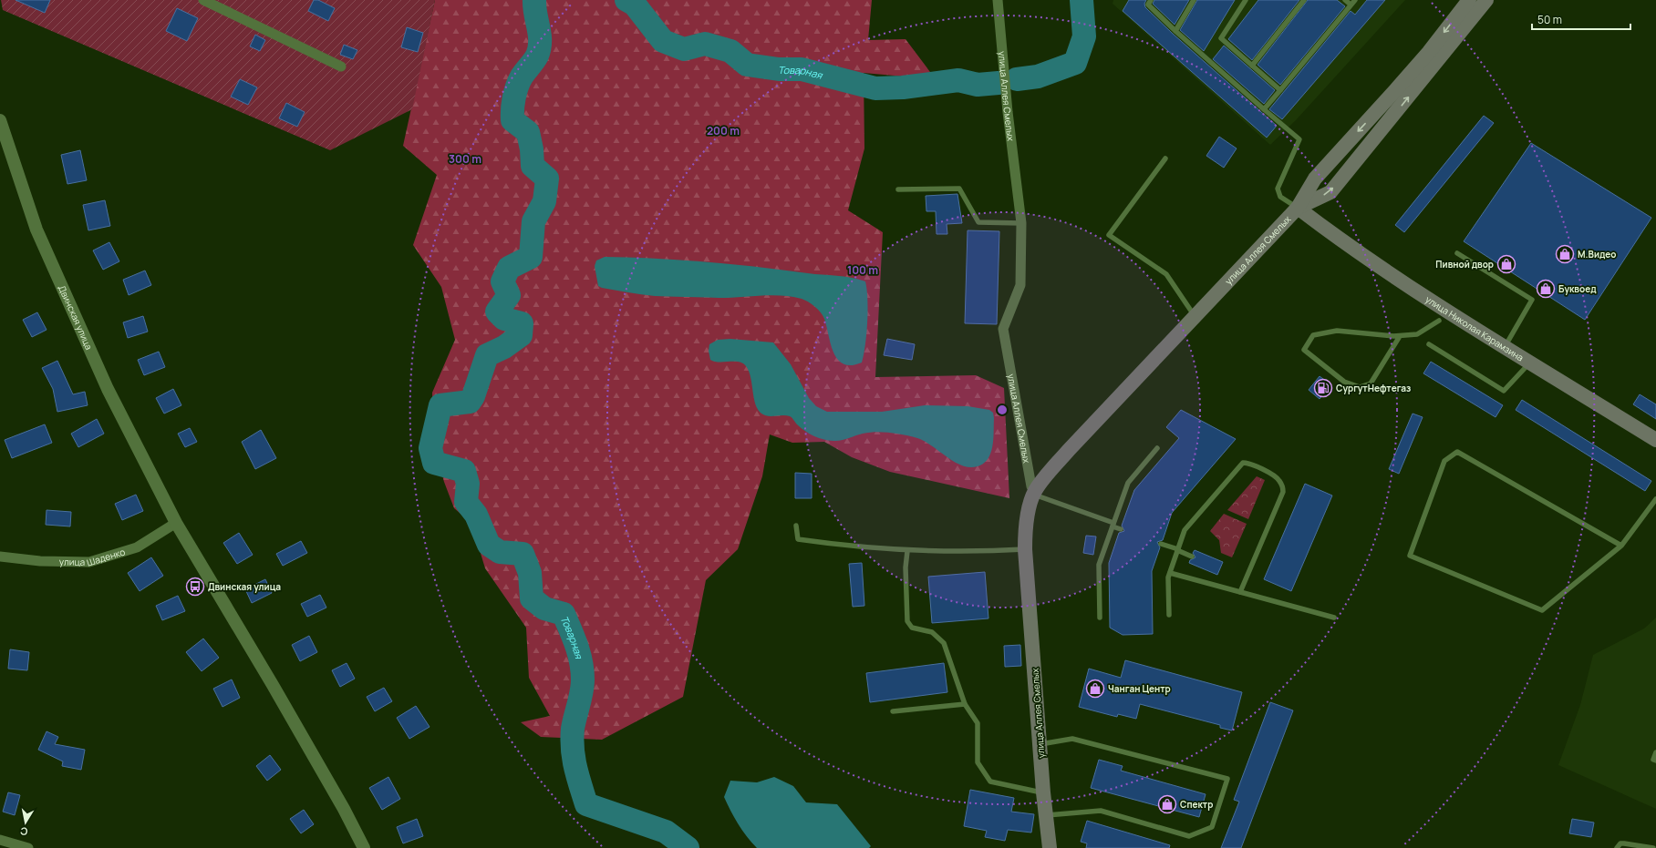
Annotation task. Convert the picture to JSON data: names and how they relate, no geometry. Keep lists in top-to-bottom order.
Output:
{
  "streets": {
    "main road": ["улица Аллея Смелых", "улица Николая Карамзина"],
    "street": ["Двинская улица", "улица Шаденко"]
  },
  "crossings": [
    ["улица Аллея Смелых", "улица Николая Карамзина"],
    ["Двинская улица", "улица Шаденко"]
  ],
  "water": ["Товарная"],
  "places": {
    "shop": [
      "M.Видео",
      "Пивной двор",
      "Буквоед",
      "Чанган Центр",
      "Спектр"
    ],
    "fuel station": ["СургутНефтегаз"],
    "bus stop": ["Двинская улица"]
  },
  "scale_bar": "50 m",
  "north": "bottom",
  "rings": ["200 m", "300 m", "100 m"]
}
